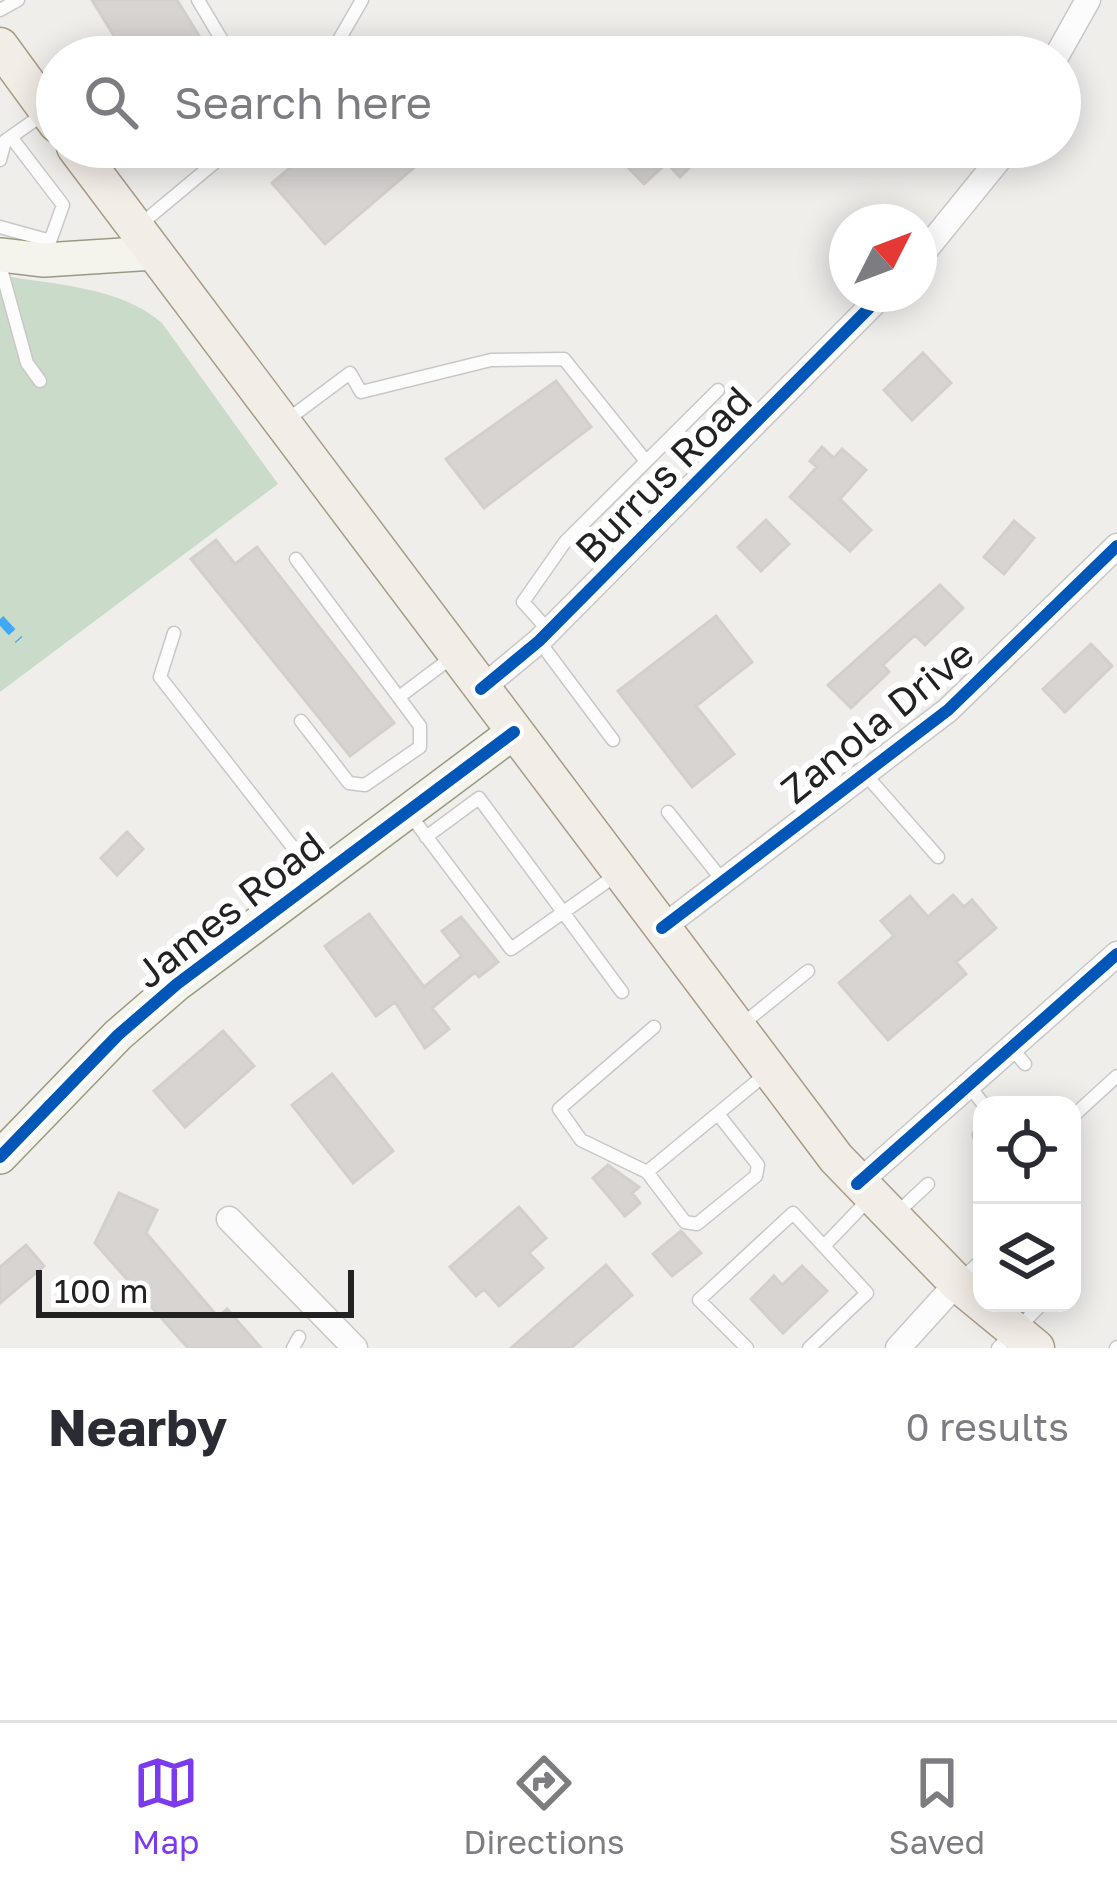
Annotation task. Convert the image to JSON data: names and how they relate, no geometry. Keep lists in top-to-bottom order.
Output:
{
  "streets": {
    "street": ["Burrus Road", "Zanola Drive", "James Road"]
  },
  "scale_bar": "100 m",
  "north": "top right",
  "page": {
    "search": "Search here",
    "scale": "100 m",
    "heading": ["Nearby", "0 results"],
    "nav": ["Map", "Directions", "Saved"]
  }
}
